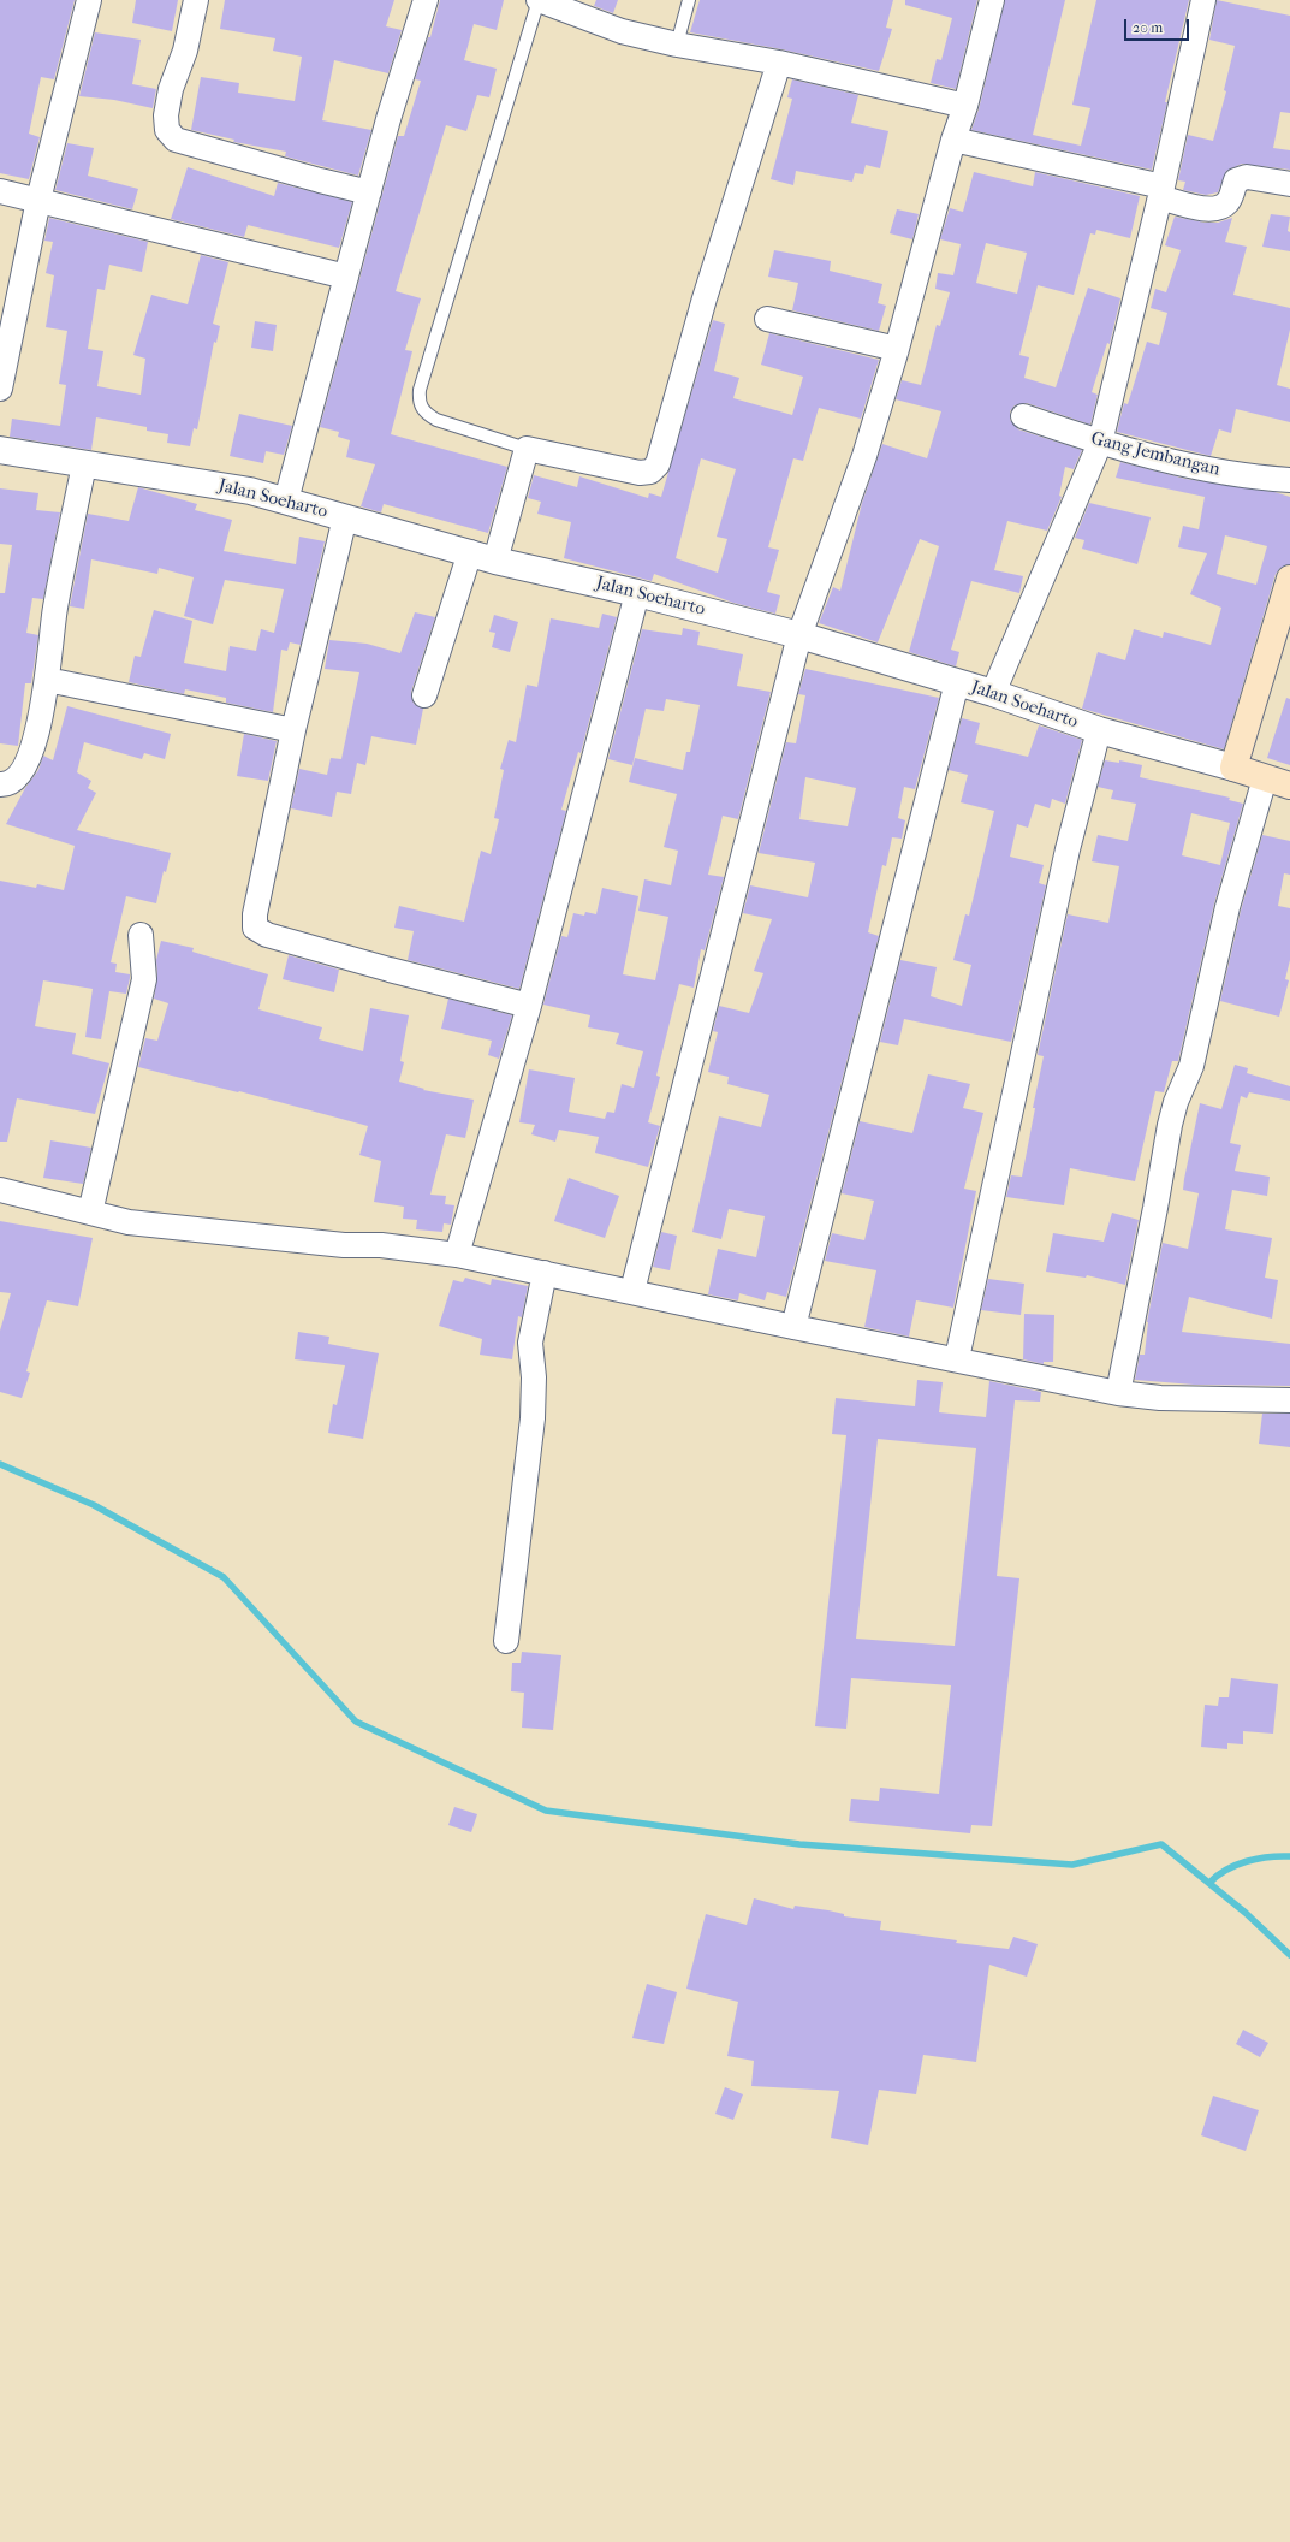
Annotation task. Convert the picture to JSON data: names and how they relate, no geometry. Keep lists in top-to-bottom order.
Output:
{
  "streets": {
    "main road": ["Jalan Soeharto"],
    "street": ["Gang Jembangan"]
  },
  "scale_bar": "20 m"
}
